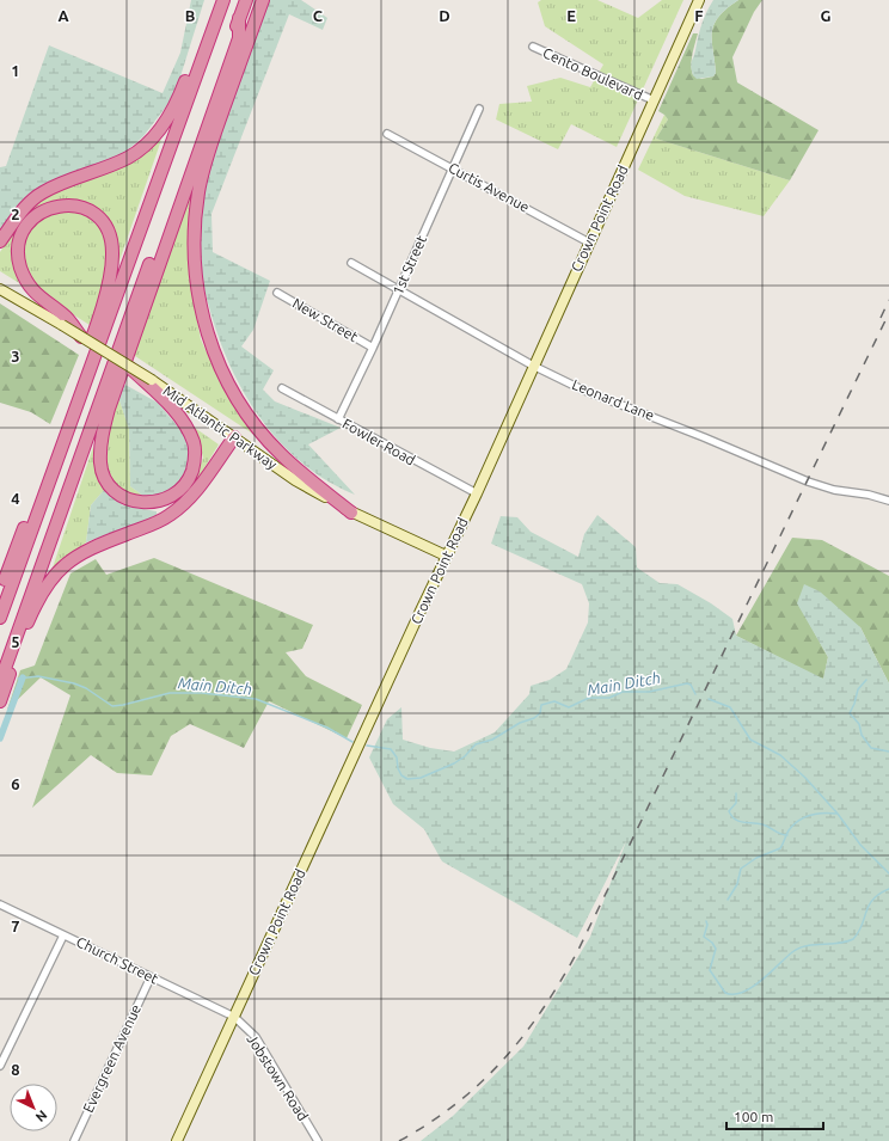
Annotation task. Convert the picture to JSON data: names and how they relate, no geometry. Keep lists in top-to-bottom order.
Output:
{
  "streets": {
    "main road": ["Crown Point Road", "Mid Atlantic Parkway"],
    "street": [
      "Cento Boulevard",
      "Curtis Avenue",
      "1st Street",
      "New Street",
      "Leonard Lane",
      "Fowler Road",
      "Church Street",
      "Evergreen Avenue",
      "Jobstown Road"
    ]
  },
  "crossings": [
    ["Cento Boulevard", "Crown Point Road"],
    ["Curtis Avenue", "Crown Point Road"],
    ["Curtis Avenue", "1st Street"],
    ["Crown Point Road", "Leonard Lane"],
    ["Crown Point Road", "Mid Atlantic Parkway"],
    ["Crown Point Road", "Fowler Road"],
    ["Crown Point Road", "Church Street"],
    ["Crown Point Road", "Jobstown Road"],
    ["1st Street", "New Street"],
    ["1st Street", "Leonard Lane"],
    ["1st Street", "Fowler Road"],
    ["Church Street", "Evergreen Avenue"],
    ["Church Street", "Jobstown Road"]
  ],
  "water": ["Main Ditch"],
  "scale_bar": "100 m",
  "north": "bottom right",
  "grid": {
    "columns": [
      "A",
      "B",
      "C",
      "D",
      "E",
      "F",
      "G"
    ],
    "rows": [
      "1",
      "2",
      "3",
      "4",
      "5",
      "6",
      "7",
      "8"
    ]
  }
}
